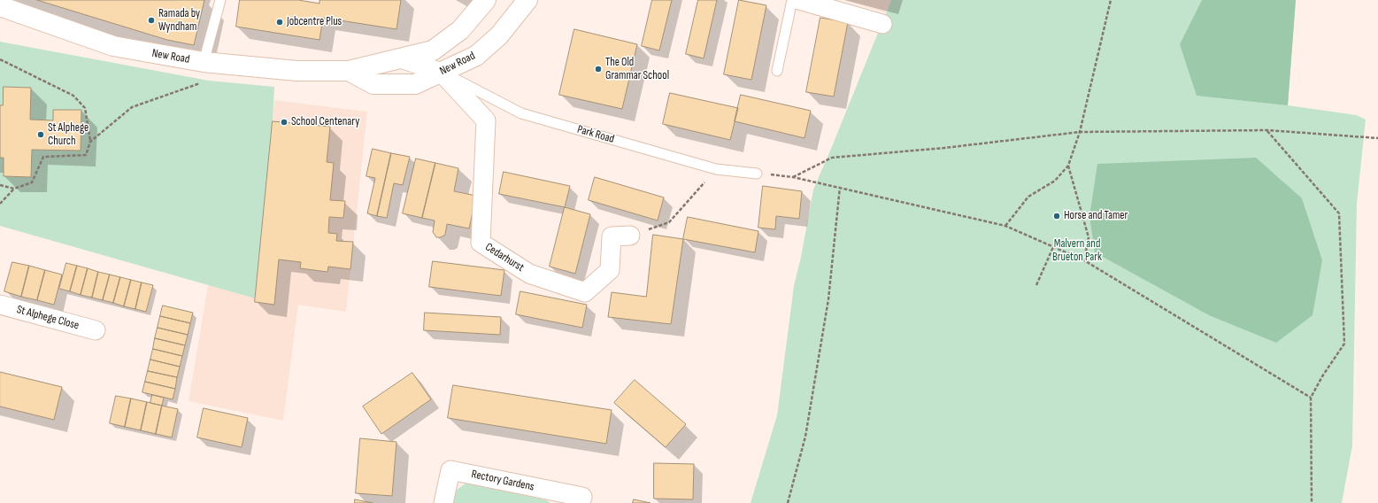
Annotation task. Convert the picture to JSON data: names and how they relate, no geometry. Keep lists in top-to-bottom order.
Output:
{
  "streets": {
    "street": [
      "New Road",
      "Cedarhurst",
      "St Alphege Close",
      "Rectory Gardens"
    ],
    "lane": ["Park Road"]
  },
  "crossings": [
    ["New Road", "Park Road"],
    ["New Road", "Cedarhurst"],
    ["Park Road", "Cedarhurst"]
  ],
  "parks": ["Malvern and Brueton Park"],
  "places": [
    "Ramada by Wyndham",
    "Jobcentre Plus",
    "The Old Grammar School",
    "School Centenary",
    "St Alphege Church",
    "Horse and Tamer"
  ]
}
